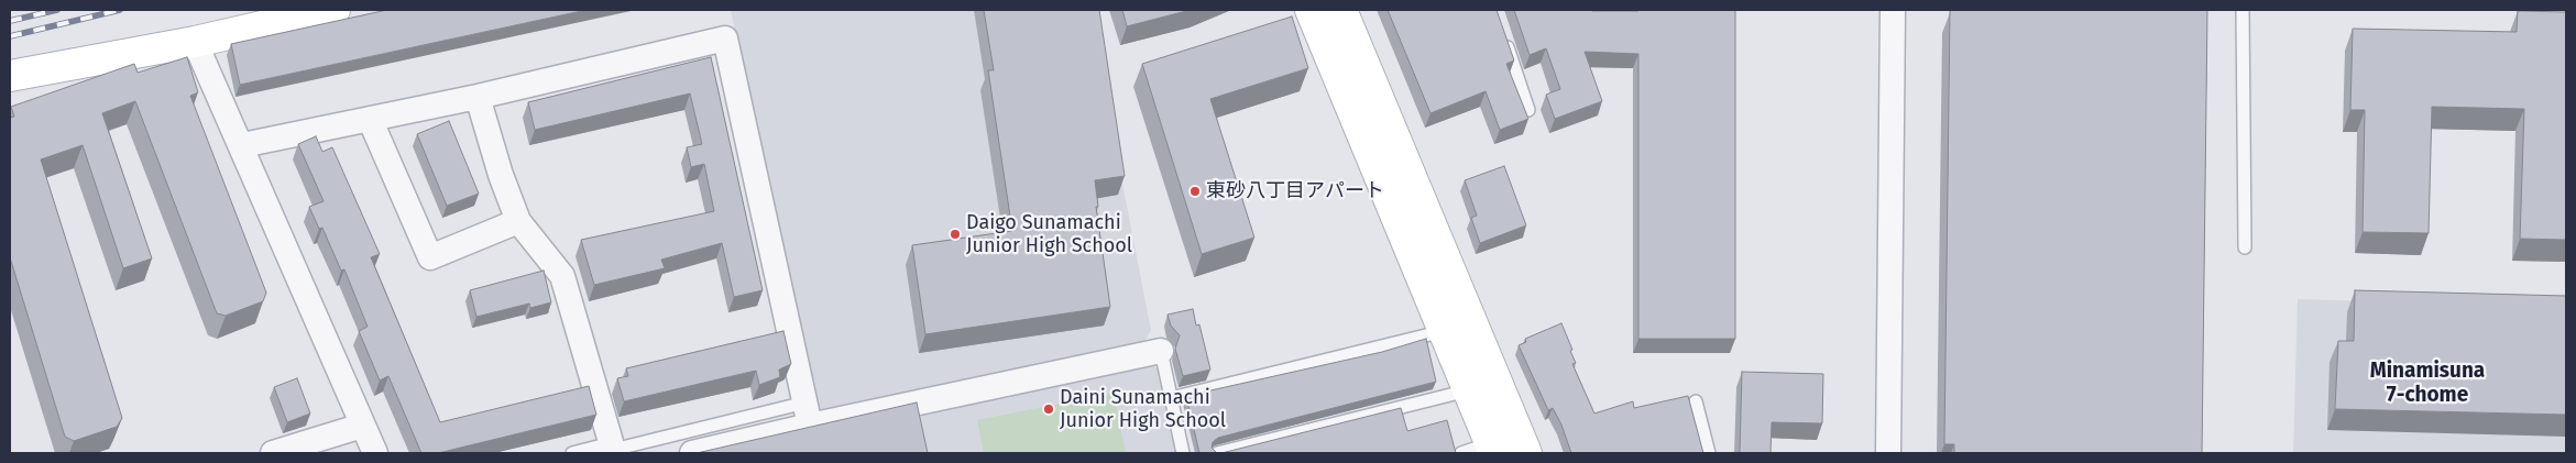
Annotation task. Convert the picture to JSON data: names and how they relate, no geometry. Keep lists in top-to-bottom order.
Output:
{
  "districts": ["Minamisuna 7-chome"],
  "places": ["東砂八丁目アパート", "Daigo Sunamachi Junior High School", "Daini Sunamachi Junior High School"]
}
